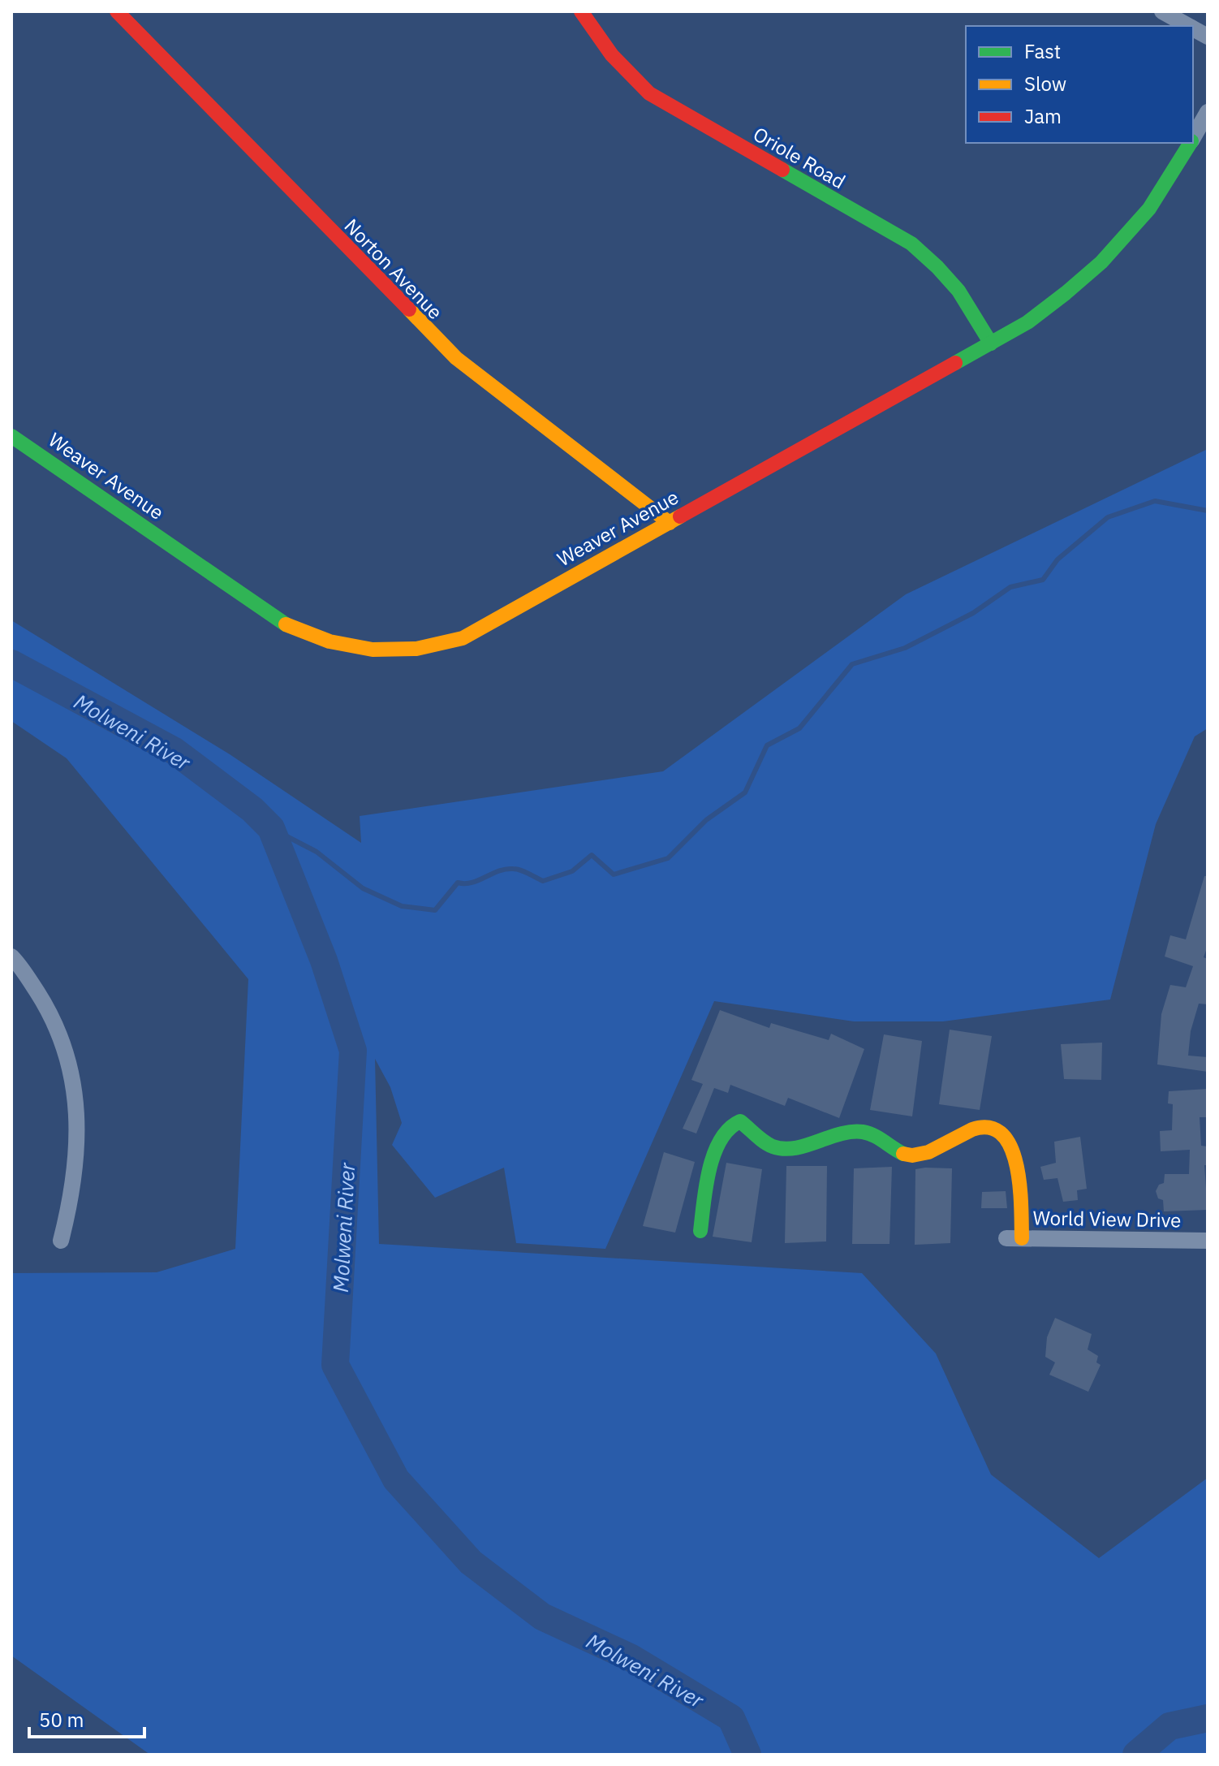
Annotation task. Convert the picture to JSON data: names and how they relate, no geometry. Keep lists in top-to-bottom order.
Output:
{
  "streets": {
    "street": [
      "Oriole Road",
      "Norton Avenue",
      "Weaver Avenue",
      "World View Drive"
    ]
  },
  "crossings": [
    ["Oriole Road", "Weaver Avenue"],
    ["Norton Avenue", "Weaver Avenue"]
  ],
  "water": ["Molweni River"],
  "legend": ["Fast", "Slow", "Jam"],
  "scale_bar": "50 m"
}
